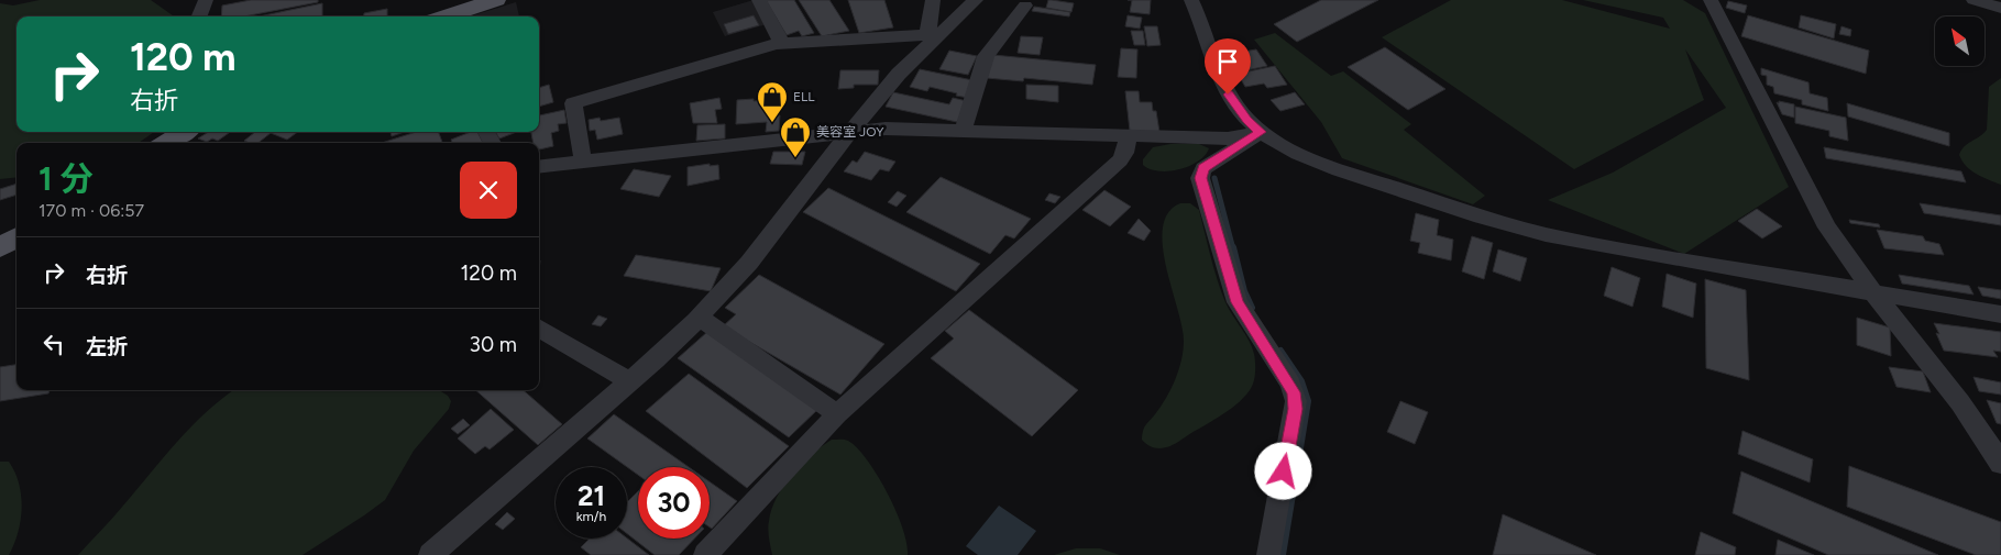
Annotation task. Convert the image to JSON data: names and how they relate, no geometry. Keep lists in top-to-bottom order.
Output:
{
  "places": {
    "shop": ["ELL", "美容室 JOY"]
  },
  "north": "top left",
  "page": {
    "turn": ["120 m", "右折"],
    "heading": ["1 分", "170 m · 06:57"],
    "list": [
      {
        "name": "右折",
        "value": "120 m"
      },
      {
        "name": "左折",
        "value": "30 m"
      }
    ],
    "speed": "21 km/h",
    "limit": "30"
  }
}
